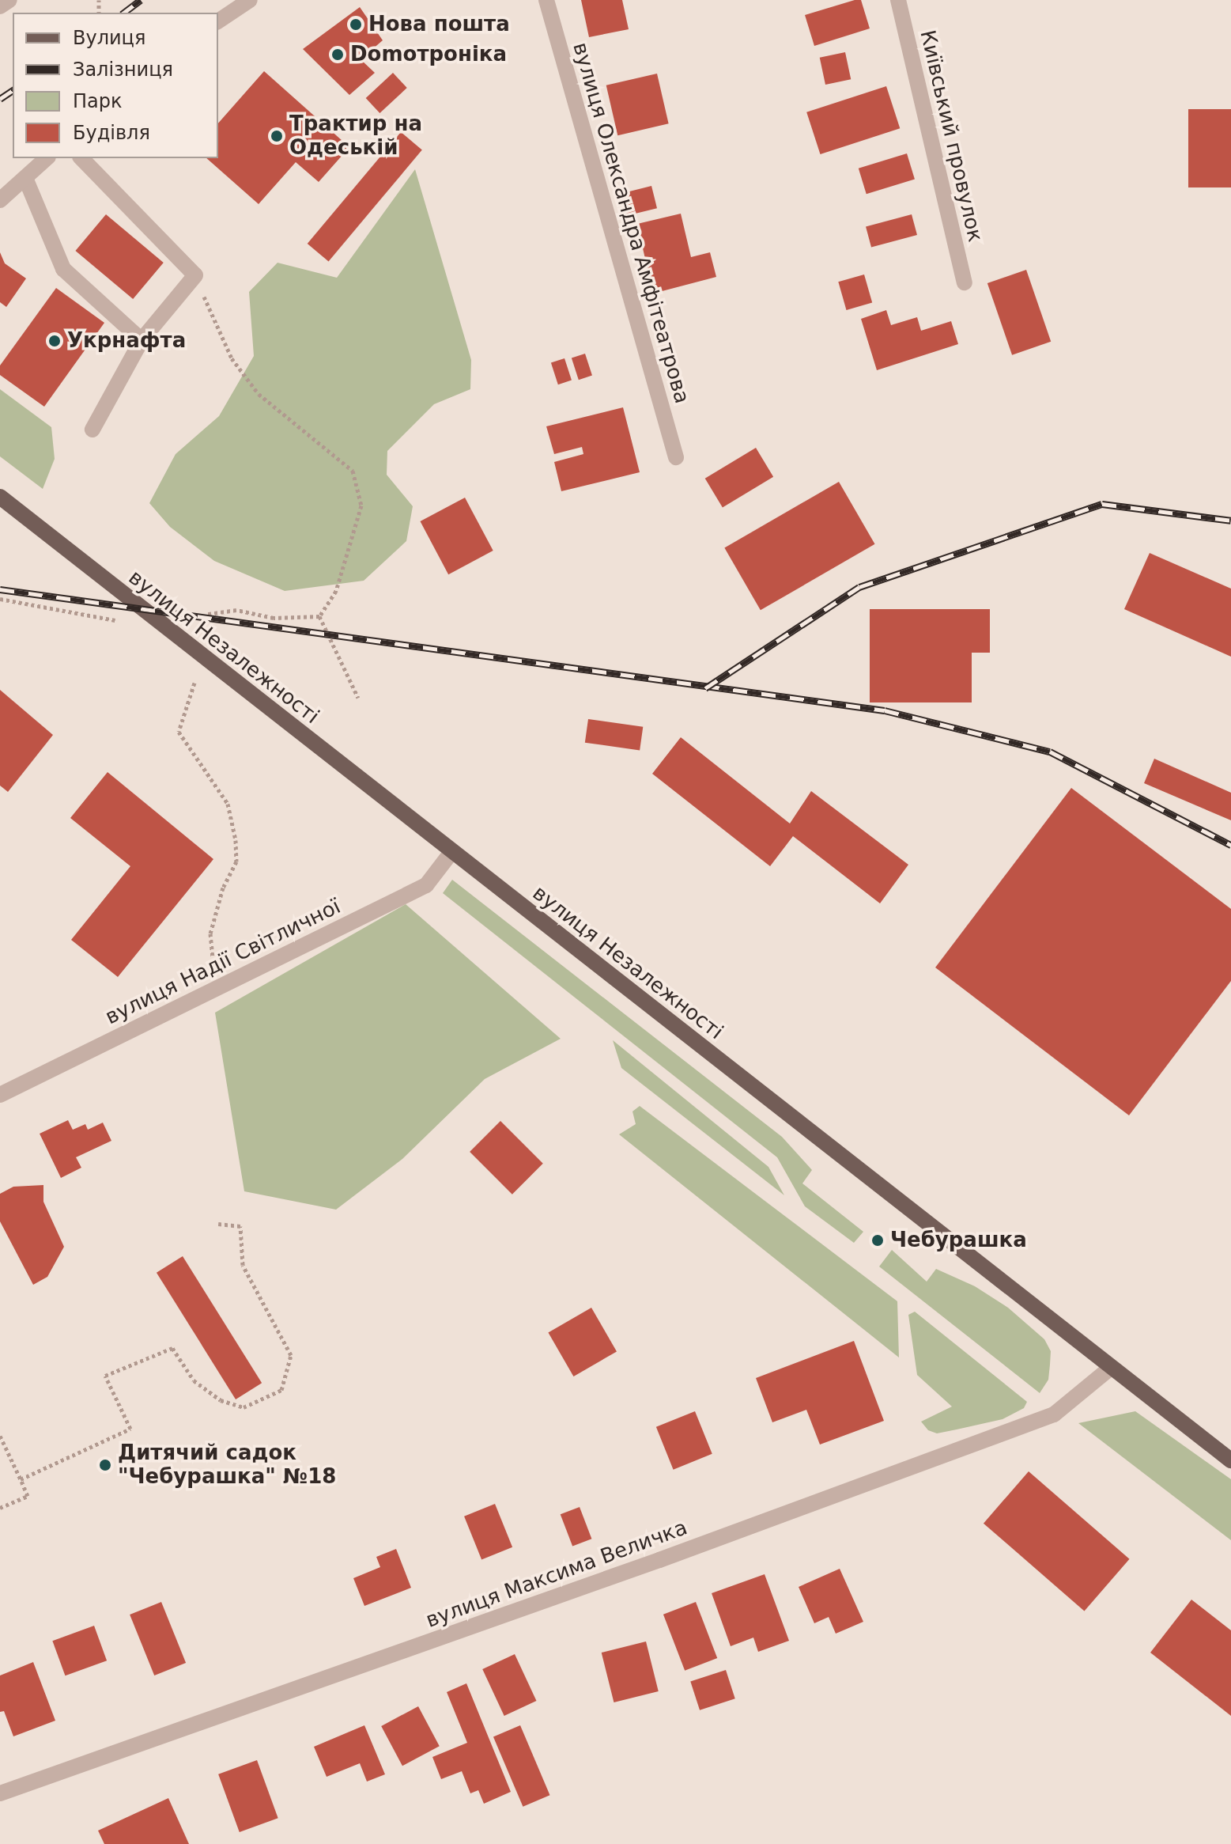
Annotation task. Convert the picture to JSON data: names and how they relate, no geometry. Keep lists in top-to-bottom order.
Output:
{
  "streets": {
    "main road": ["вулиця Незалежності"],
    "street": [
      "Київський провулок",
      "вулиця Олександра Амфітеатрова",
      "вулиця Надії Світличної",
      "вулиця Максима Величка"
    ]
  },
  "crossings": [
    ["вулиця Незалежності", "вулиця Надії Світличної"],
    ["вулиця Незалежності", "вулиця Максима Величка"]
  ],
  "places": [
    "Нова пошта",
    "Domoтроніка",
    "Трактир на Одеській",
    "Укрнафта",
    "Чебурашка",
    "Дитячий садок \"Чебурашка\" №18"
  ],
  "legend": [
    "Вулиця",
    "Залізниця",
    "Парк",
    "Будівля"
  ]
}
